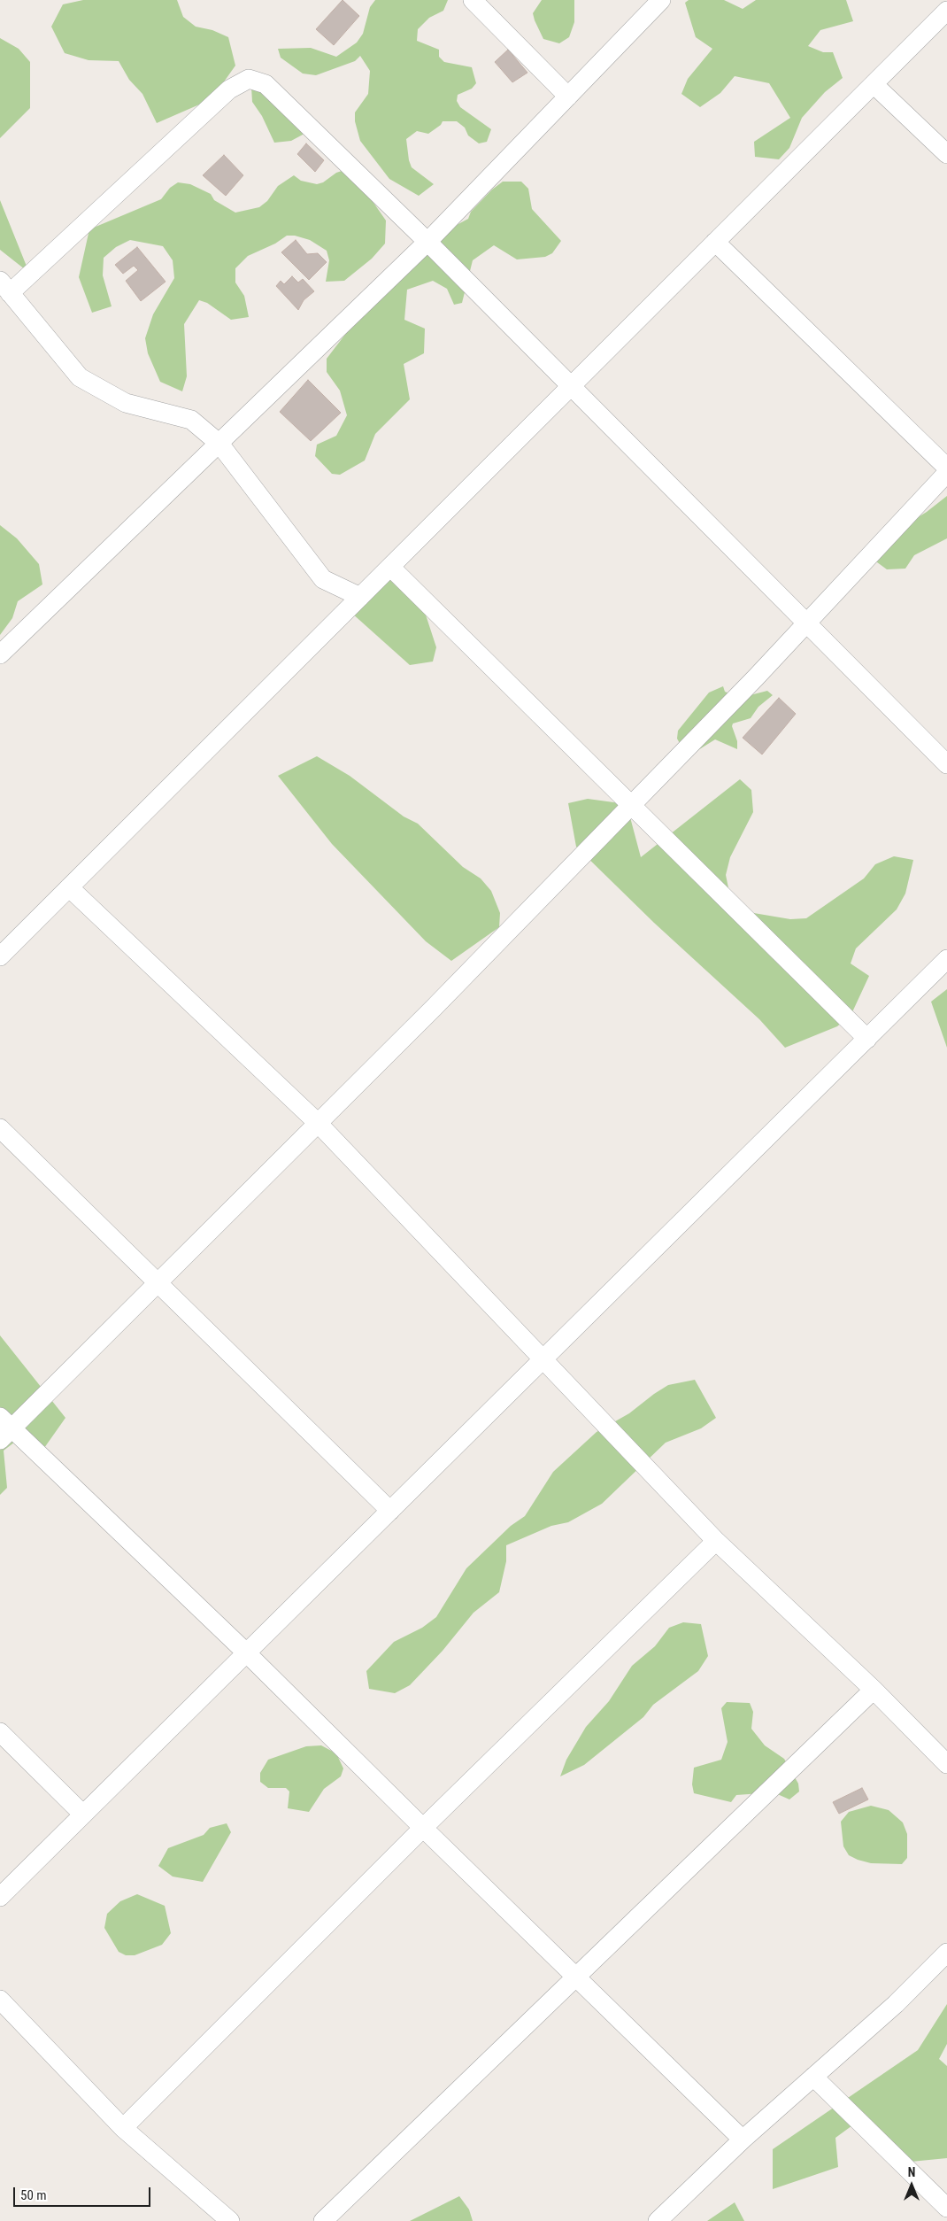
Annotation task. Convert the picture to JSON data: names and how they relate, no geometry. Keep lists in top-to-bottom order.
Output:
{
  "scale_bar": "50 m",
  "north": "top"
}
